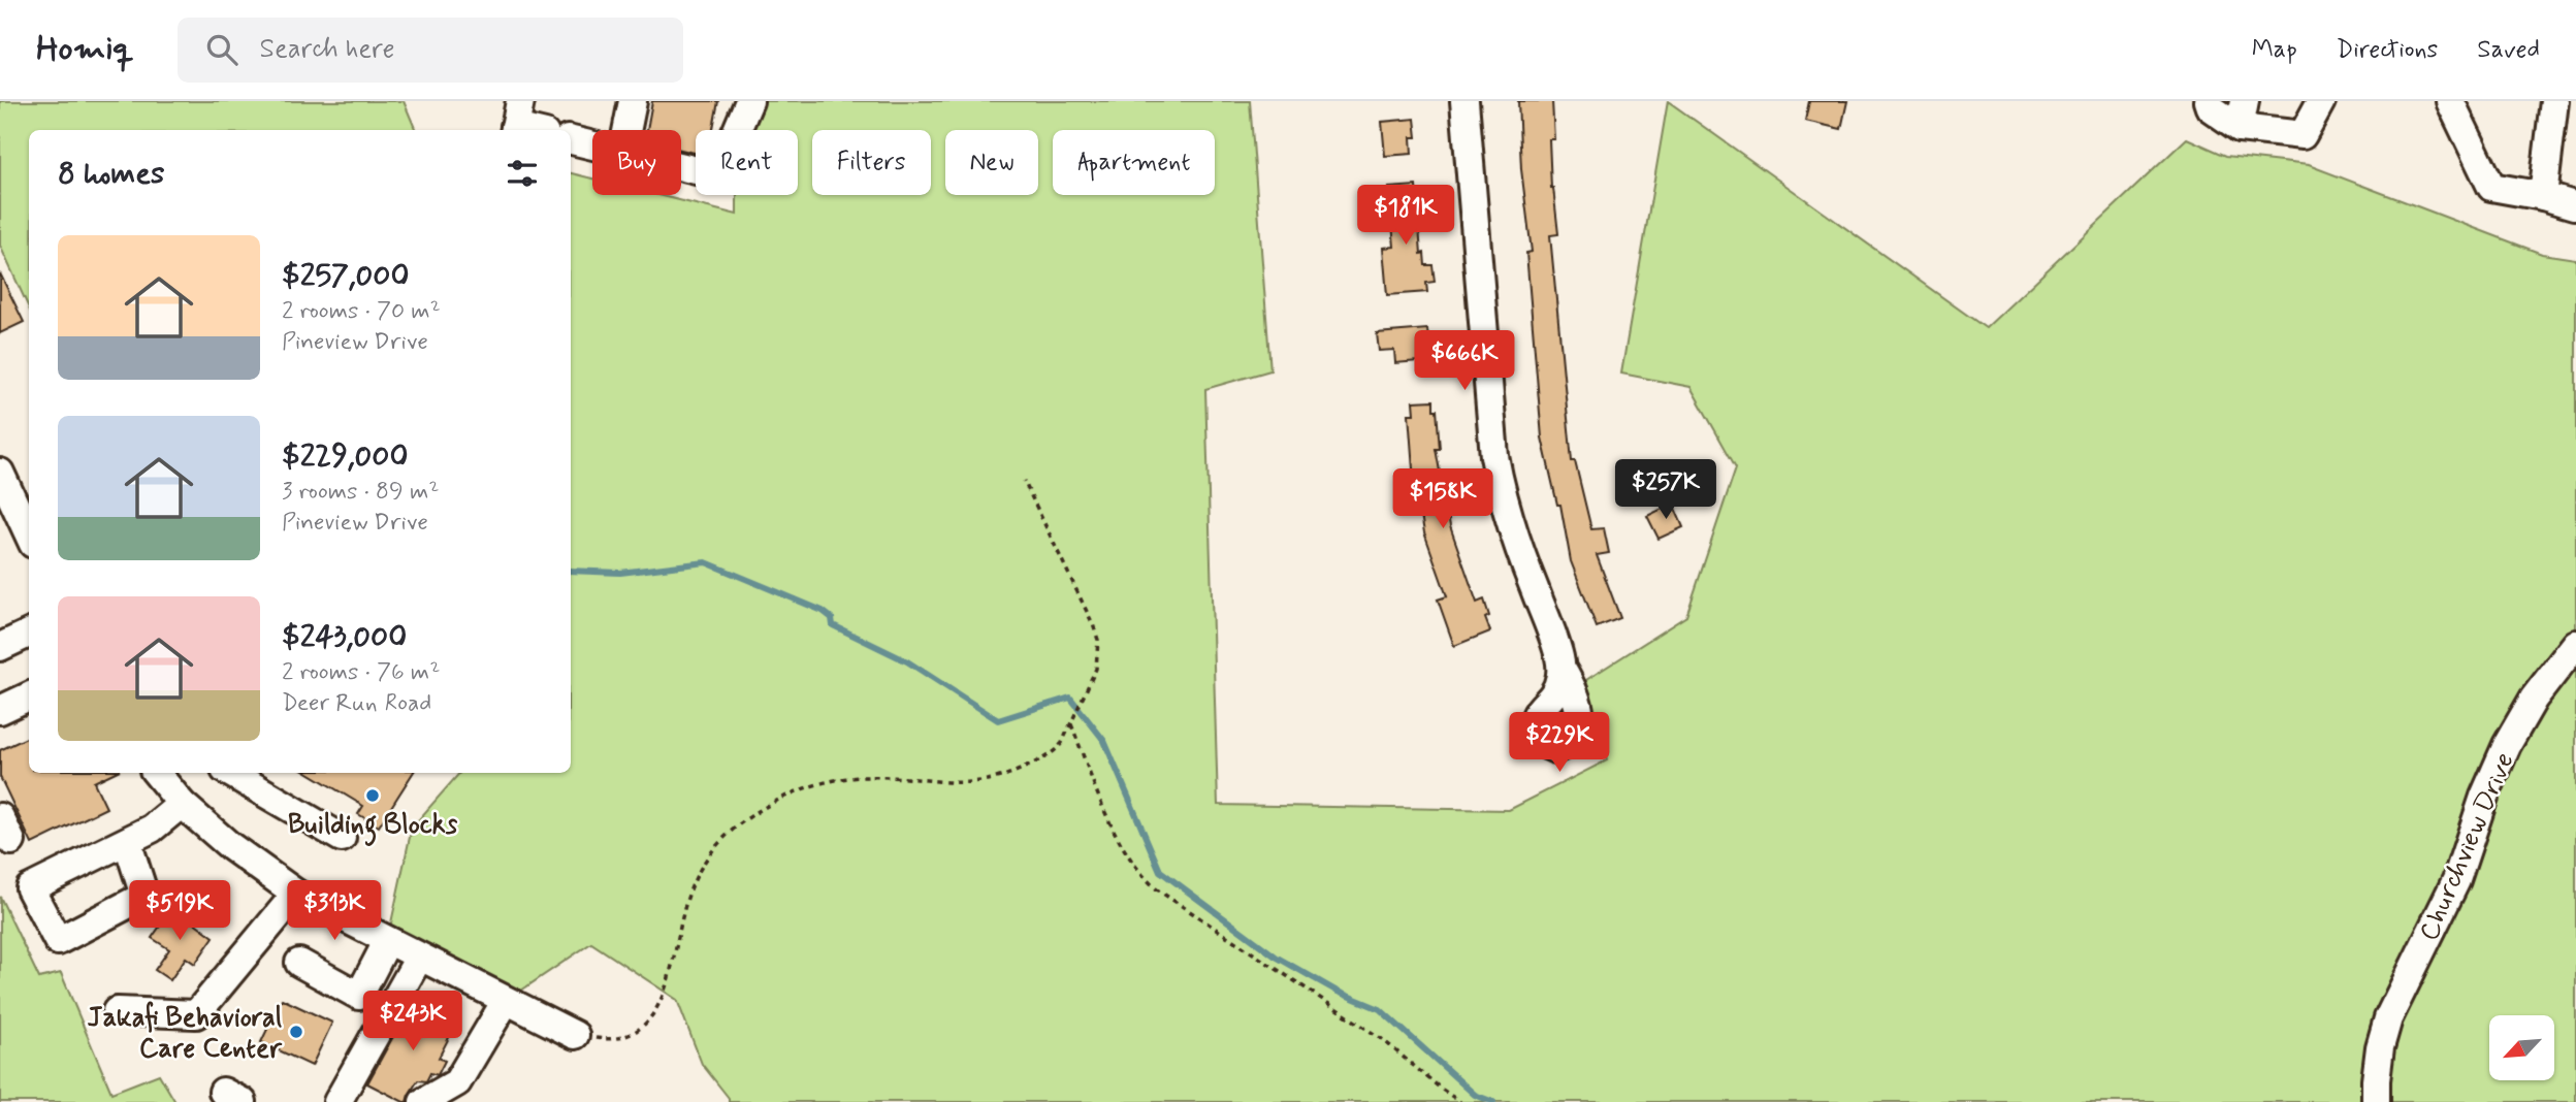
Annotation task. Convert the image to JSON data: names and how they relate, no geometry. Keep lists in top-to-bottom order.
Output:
{
  "streets": {
    "street": ["Churchview Drive"]
  },
  "places": ["Building Blocks", "Jakafi Behavioral Care Center"],
  "north": "bottom left",
  "page": {
    "header": "Homiq",
    "search": "Search here",
    "nav": ["Map", "Directions", "Saved"],
    "chip": [
      "Buy",
      "Rent",
      "Filters",
      "New",
      "Apartment"
    ],
    "heading": "8 homes",
    "price": [
      "$181K",
      "$666K",
      "$257K",
      "$158K",
      "$229K",
      "$519K",
      "$313K",
      "$243K"
    ],
    "list": [
      {
        "name": "$257,000",
        "note": "2 rooms · 70 m² · Pineview Drive"
      },
      {
        "name": "$229,000",
        "note": "3 rooms · 89 m² · Pineview Drive"
      },
      {
        "name": "$243,000",
        "note": "2 rooms · 76 m² · Deer Run Road"
      }
    ]
  }
}
